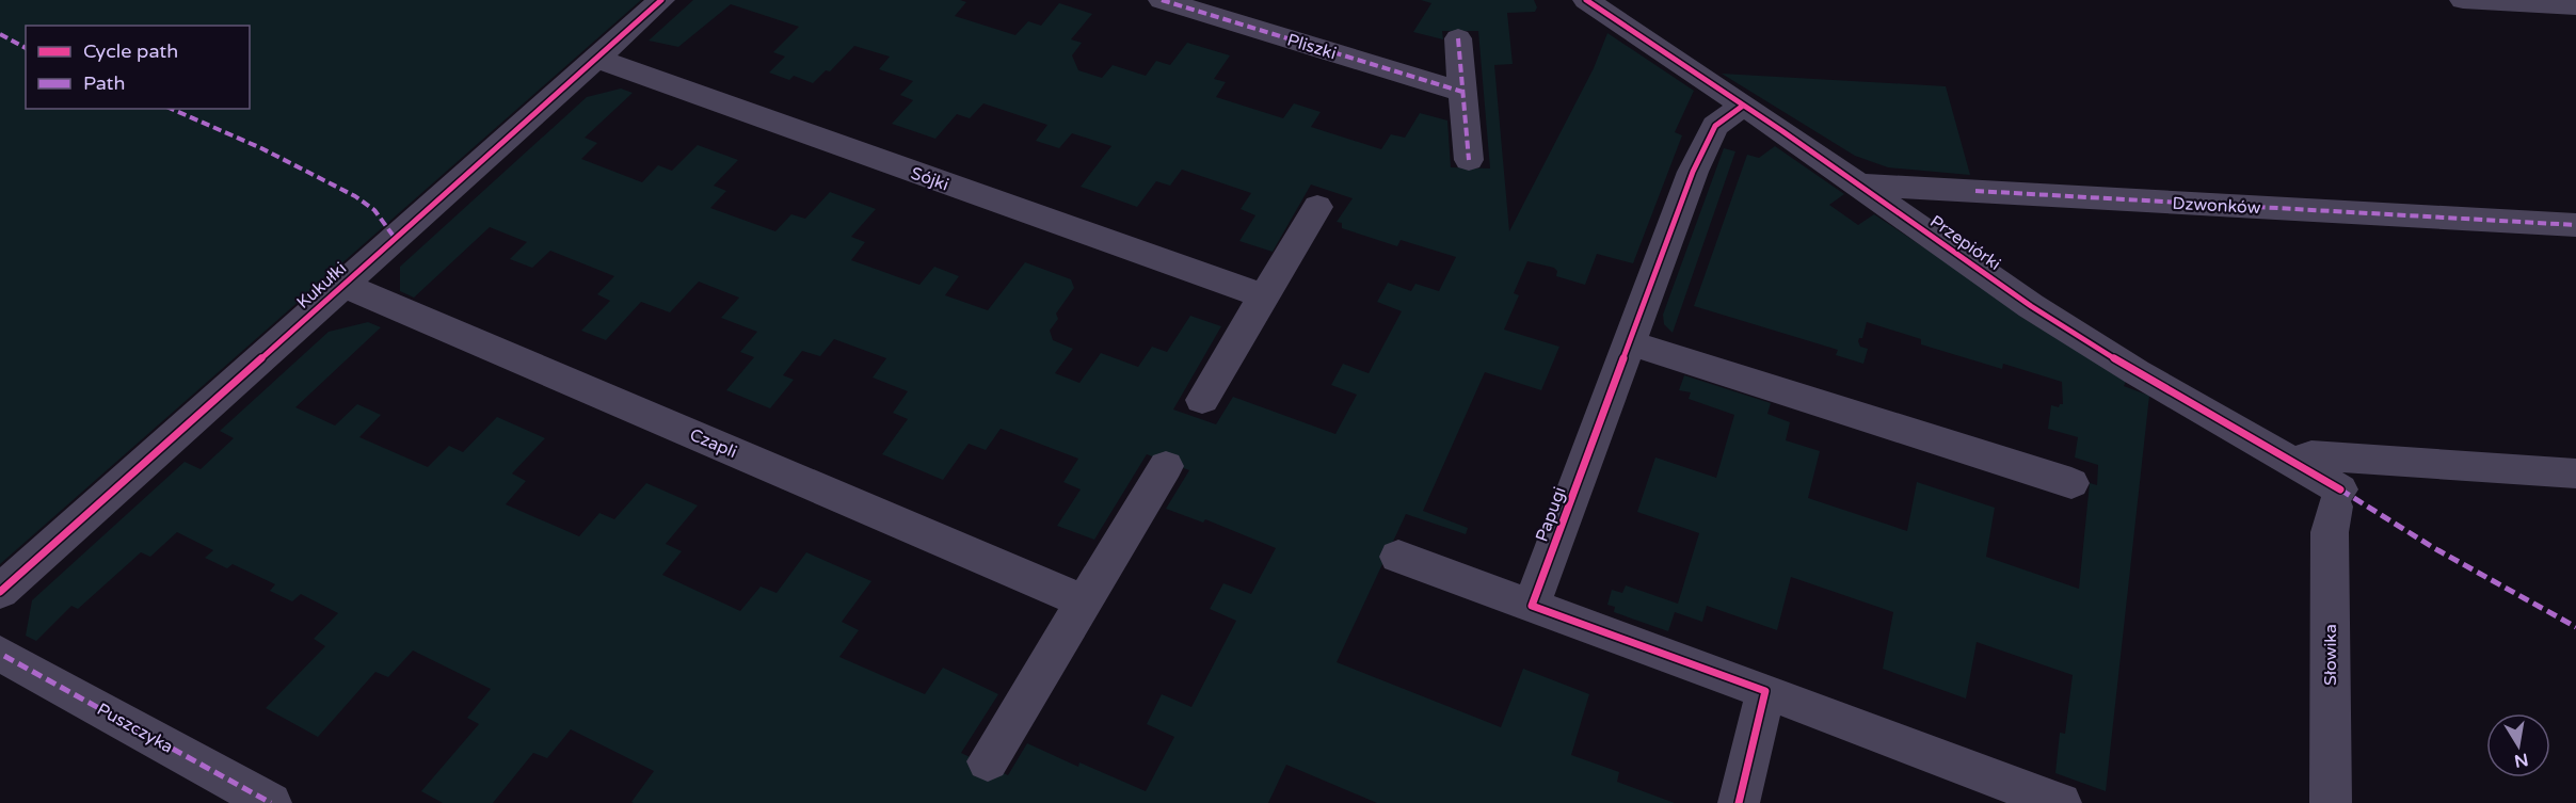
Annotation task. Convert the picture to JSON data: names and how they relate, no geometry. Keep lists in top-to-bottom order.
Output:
{
  "streets": {
    "street": [
      "Pliszki",
      "Sójki",
      "Dzwonków",
      "Przepiórki",
      "Kukułki",
      "Czapli",
      "Papugi",
      "Słowika",
      "Puszczyka"
    ]
  },
  "crossings": [
    ["Sójki", "Kukułki"],
    ["Dzwonków", "Przepiórki"],
    ["Przepiórki", "Papugi"],
    ["Przepiórki", "Słowika"],
    ["Kukułki", "Czapli"]
  ],
  "legend": ["Cycle path", "Path"],
  "north": "bottom"
}
